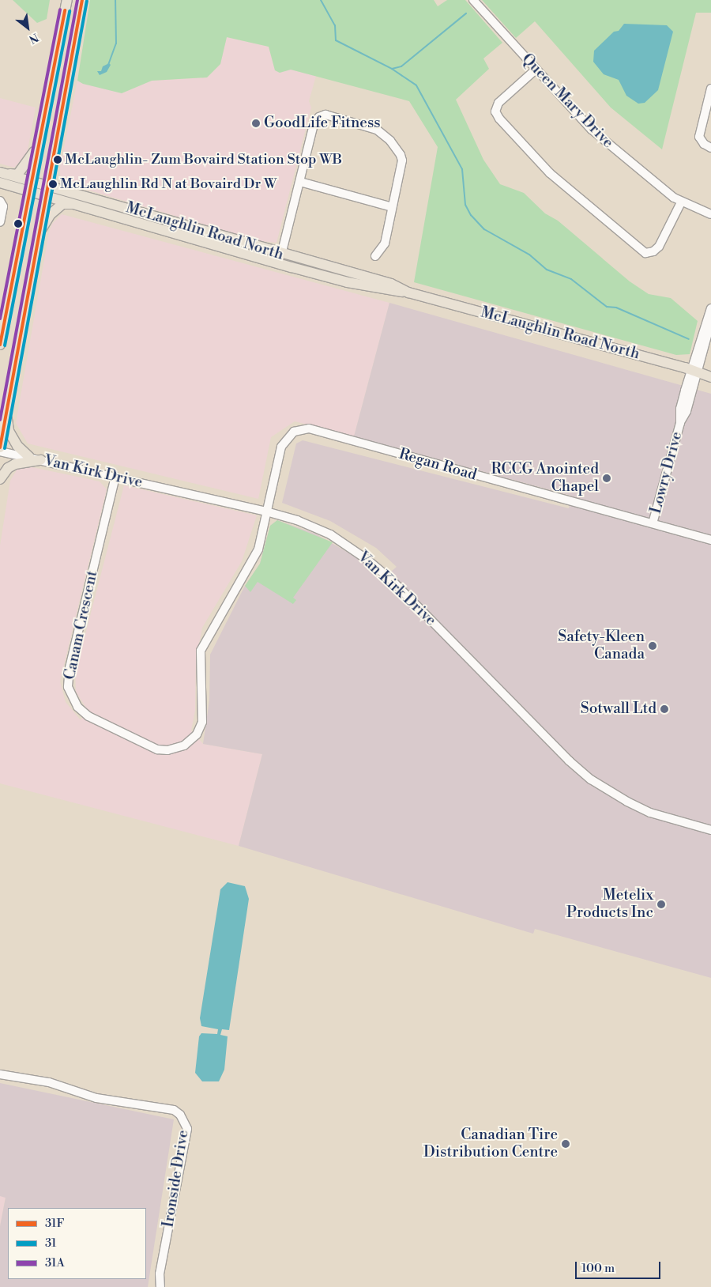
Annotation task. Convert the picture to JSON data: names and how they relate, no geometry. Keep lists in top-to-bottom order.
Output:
{
  "streets": {
    "main road": ["McLaughlin Road North"],
    "street": [
      "Queen Mary Drive",
      "Regan Road",
      "Van Kirk Drive",
      "Lowry Drive",
      "Canam Crescent",
      "Ironside Drive"
    ]
  },
  "crossings": [
    ["McLaughlin Road North", "Lowry Drive"],
    ["Regan Road", "Van Kirk Drive"],
    ["Regan Road", "Lowry Drive"],
    ["Regan Road", "Canam Crescent"],
    ["Van Kirk Drive", "Canam Crescent"]
  ],
  "places": [
    "GoodLife Fitness",
    "McLaughlin- Zum Bovaird Station Stop WB",
    "McLaughlin Rd N at Bovaird Dr W",
    "RCCG Anointed Chapel",
    "Safety-Kleen Canada",
    "Sotwall Ltd",
    "Metelix Products Inc",
    "Canadian Tire Distribution Centre"
  ],
  "lines": ["transit line 31F", "transit line 31A", "transit line 31"],
  "legend": ["31F", "31", "31A"],
  "scale_bar": "100 m",
  "north": "bottom right"
}
